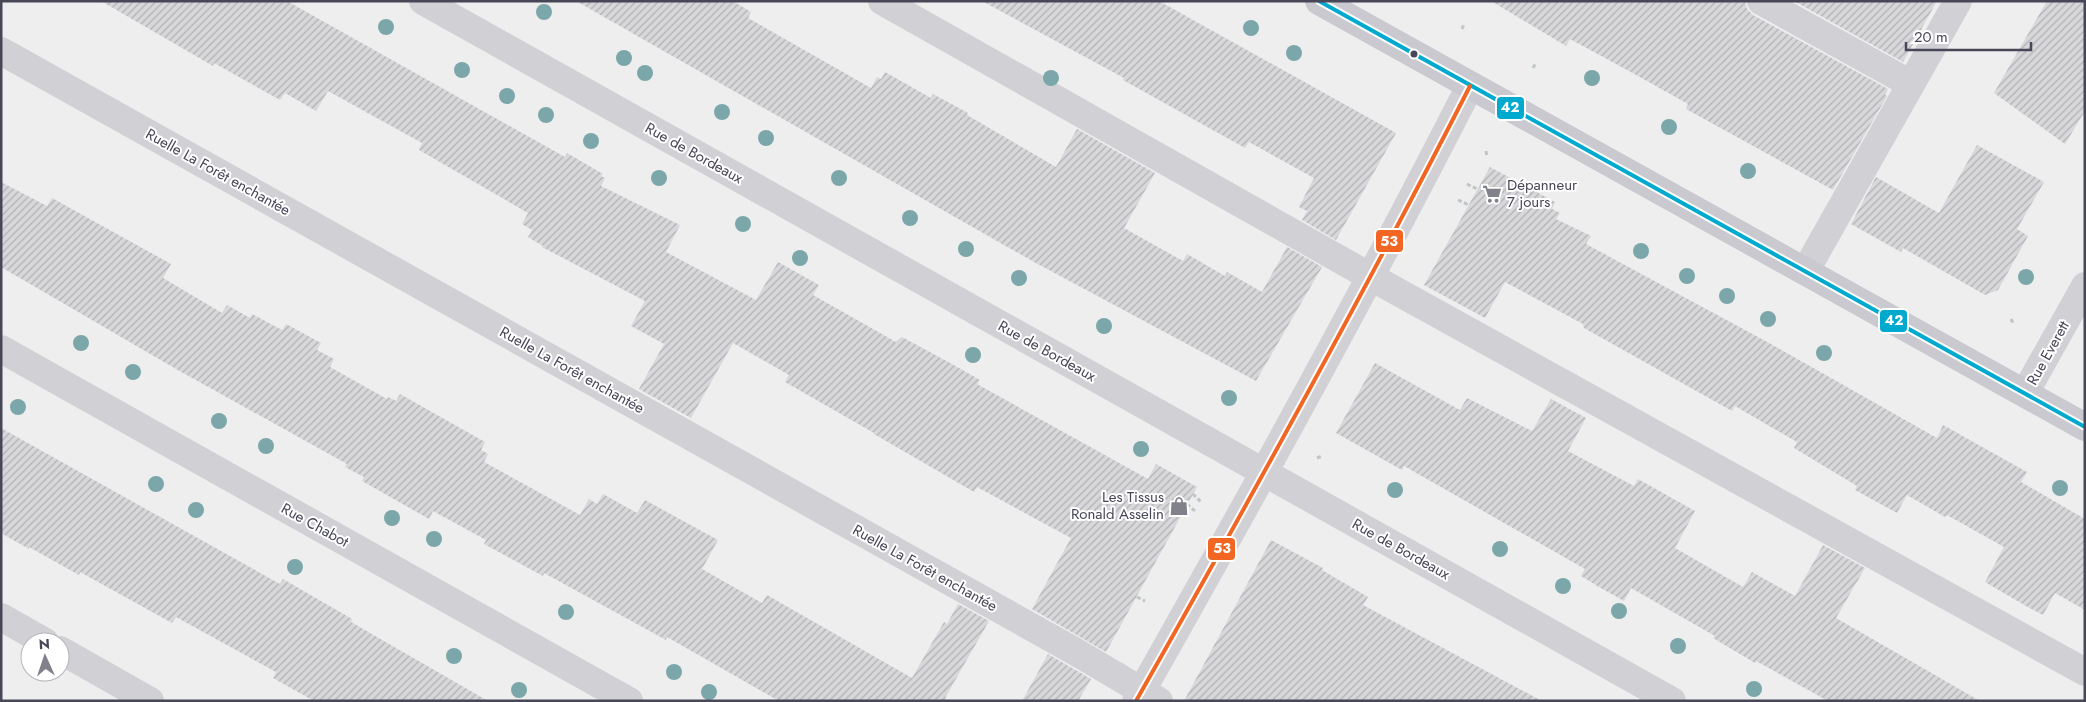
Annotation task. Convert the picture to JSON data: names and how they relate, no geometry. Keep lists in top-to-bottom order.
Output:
{
  "streets": {
    "street": [
      "Rue de Bordeaux",
      "Ruelle La Forêt enchantée",
      "Rue Everett",
      "Rue Chabot"
    ]
  },
  "places": {
    "supermarket": ["Dépanneur 7 jours"],
    "shop": ["Les Tissus Ronald Asselin"]
  },
  "lines": ["transit line 42", "transit line 53"],
  "scale_bar": "20 m",
  "north": "top"
}
